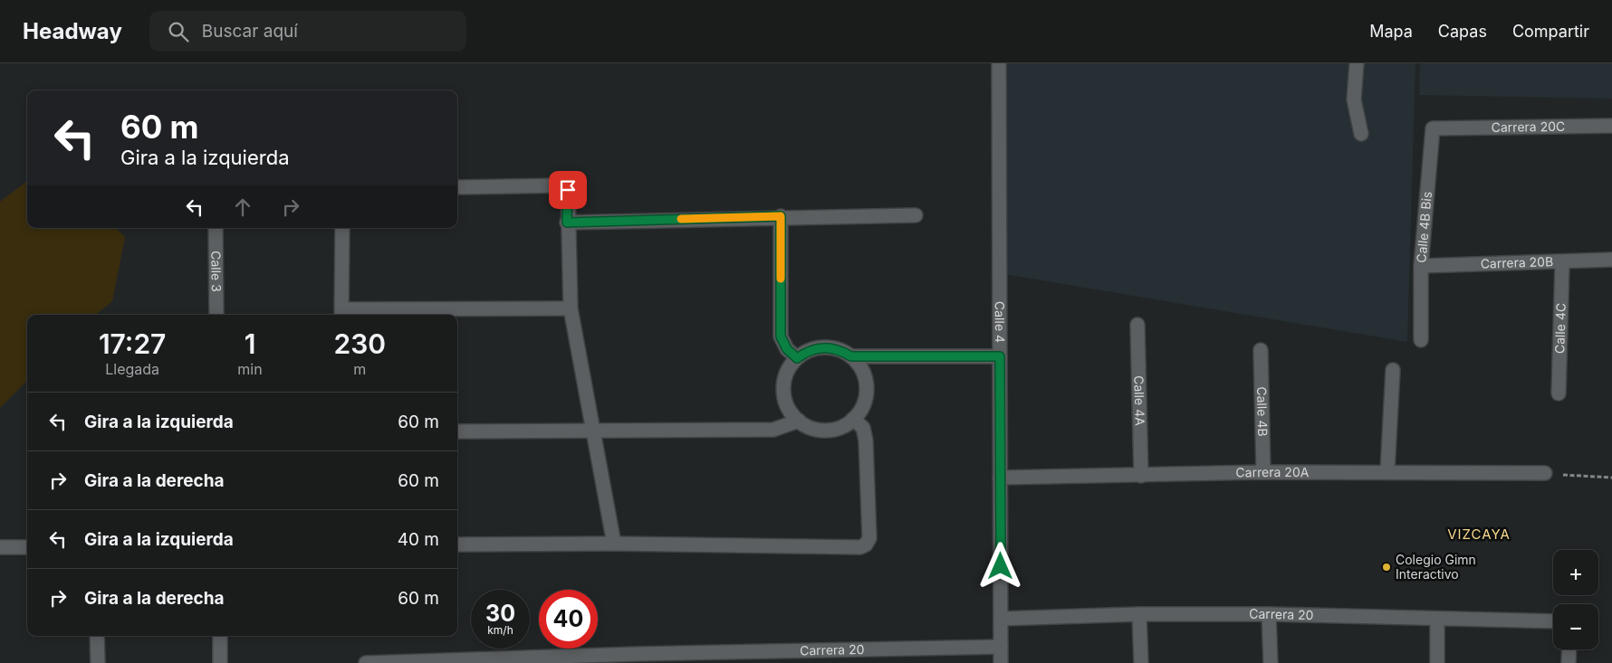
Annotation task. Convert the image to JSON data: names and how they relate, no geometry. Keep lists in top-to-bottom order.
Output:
{
  "streets": {
    "street": [
      "Carrera 20C",
      "Calle 4B Bis",
      "Carrera 20B",
      "Calle 3",
      "Calle 4",
      "Calle 4C",
      "Calle 4A",
      "Calle 4B",
      "Carrera 20A",
      "Carrera 20"
    ]
  },
  "crossings": [
    ["Carrera 20C", "Calle 4B Bis"],
    ["Calle 4B Bis", "Carrera 20B"],
    ["Carrera 20B", "Calle 4C"],
    ["Calle 4", "Carrera 20A"],
    ["Calle 4", "Carrera 20"],
    ["Calle 4A", "Carrera 20A"],
    ["Calle 4B", "Carrera 20A"]
  ],
  "districts": ["VIZCAYA"],
  "places": ["Colegio Gimn Interactivo"],
  "page": {
    "header": "Headway",
    "search": "Buscar aquí",
    "nav": ["Mapa", "Capas", "Compartir"],
    "turn": ["60 m", "Gira a la izquierda"],
    "eta": [
      "17:27",
      "Llegada",
      "1",
      "min",
      "230",
      "m"
    ],
    "list": [
      {
        "name": "Gira a la izquierda",
        "value": "60 m"
      },
      {
        "name": "Gira a la derecha",
        "value": "60 m"
      },
      {
        "name": "Gira a la izquierda",
        "value": "40 m"
      },
      {
        "name": "Gira a la derecha",
        "value": "60 m"
      }
    ],
    "map_buttons": ["+", "−"],
    "speed": "30 km/h",
    "limit": "40"
  }
}
